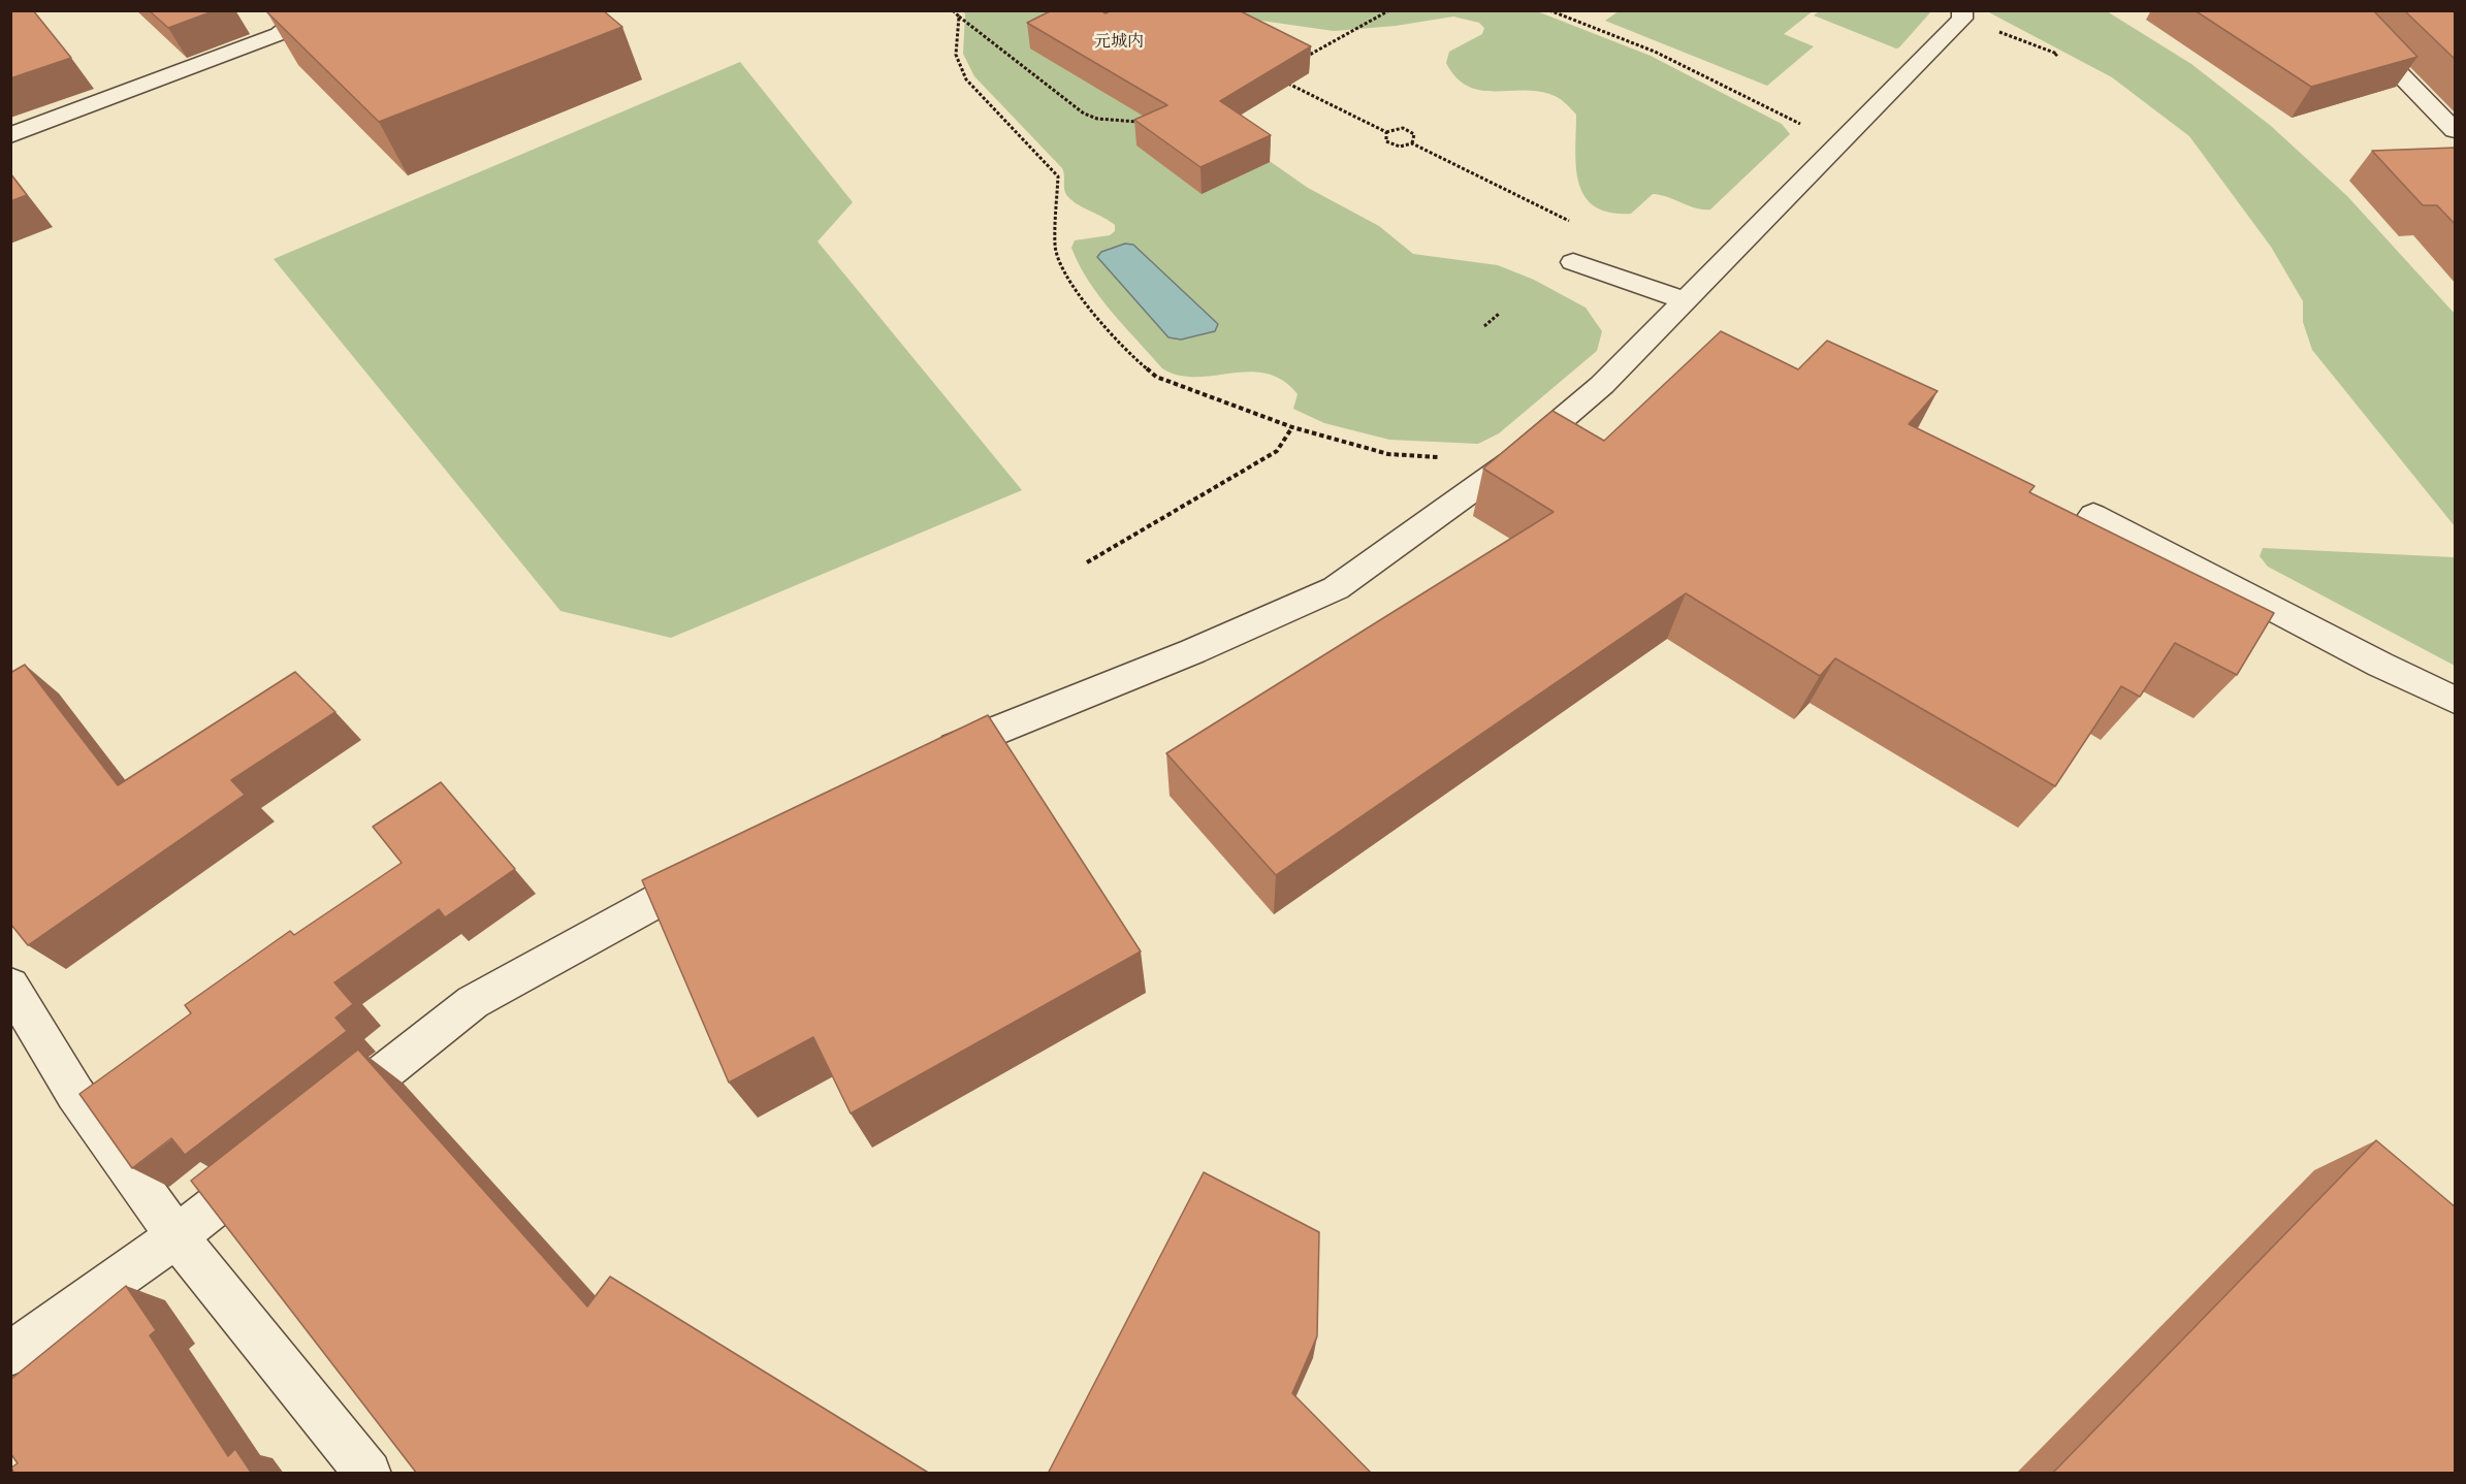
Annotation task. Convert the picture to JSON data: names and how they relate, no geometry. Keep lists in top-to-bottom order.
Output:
{
  "districts": ["元城内"]
}
